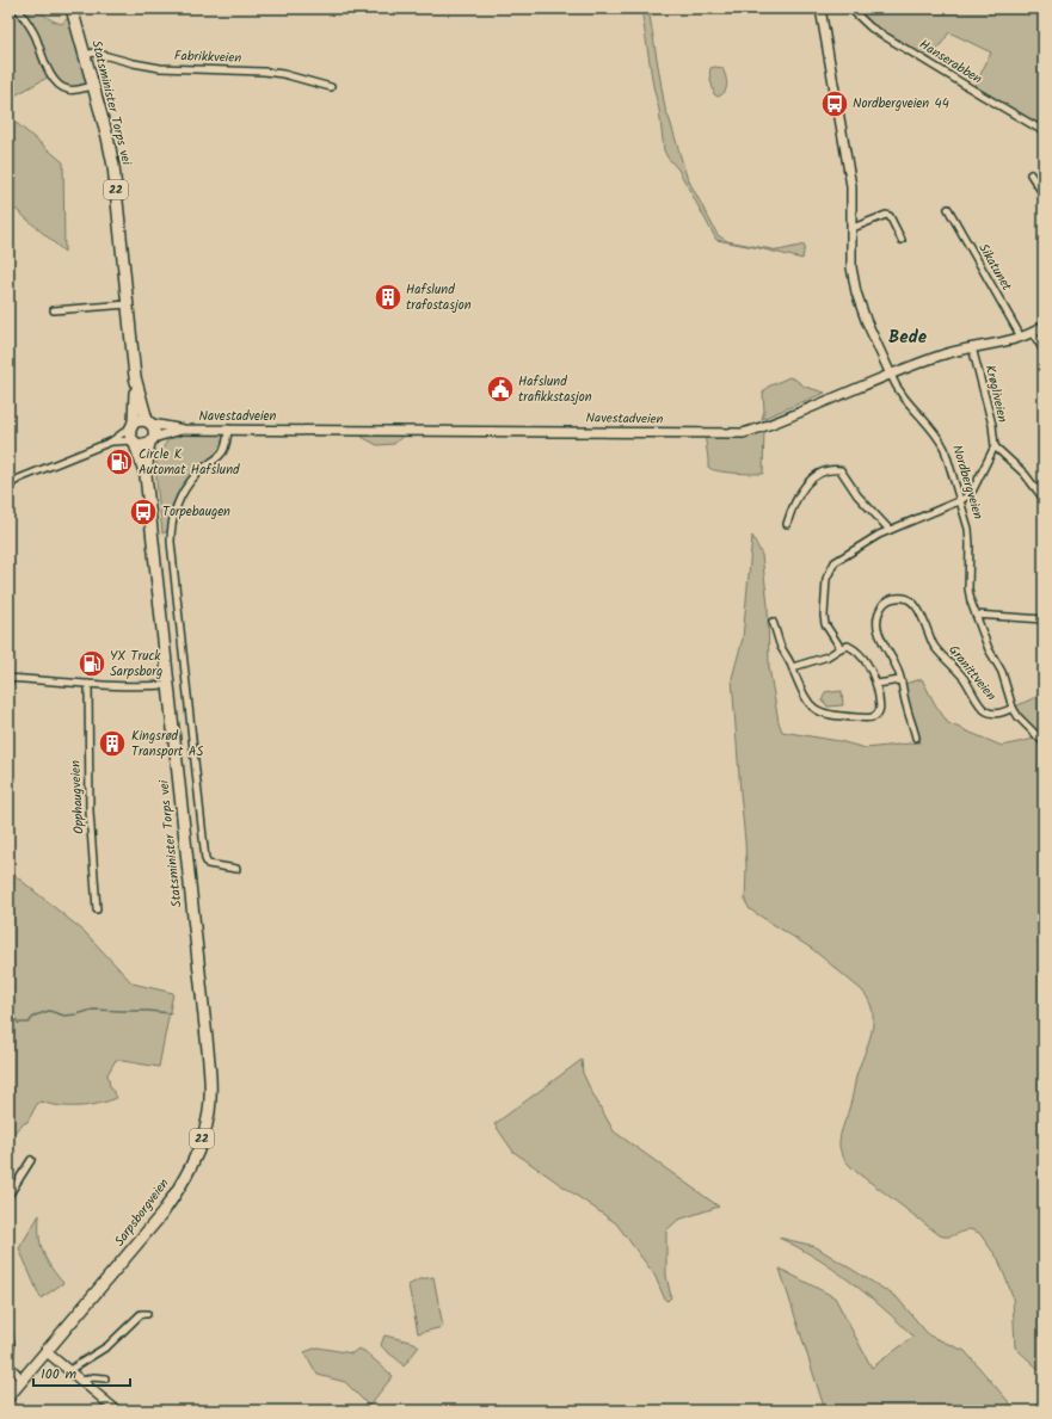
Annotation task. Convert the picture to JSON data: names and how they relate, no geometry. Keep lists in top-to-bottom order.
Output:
{
  "streets": {
    "highway": ["Statsminister Torps vei", "22", "Sarpsborgveien"],
    "street": [
      "Fabrikkveien",
      "Hanserabben",
      "Sikatunet",
      "Krøgliveien",
      "Navestadveien",
      "Nordbergveien",
      "Granittveien",
      "Opphaugveien"
    ]
  },
  "crossings": [
    ["Fabrikkveien", "Statsminister Torps vei"],
    ["Statsminister Torps vei", "22"],
    ["Statsminister Torps vei", "Navestadveien"],
    ["Statsminister Torps vei", "Sarpsborgveien"],
    ["22", "Navestadveien"],
    ["Sikatunet", "Navestadveien"],
    ["Krøgliveien", "Navestadveien"],
    ["Navestadveien", "Nordbergveien"],
    ["Nordbergveien", "Granittveien"]
  ],
  "districts": ["Bede"],
  "places": {
    "bus stop": ["Nordbergveien 44", "Torpebaugen"],
    "building": ["Hafslund trafostasjon", "Kingsrød Transport AS"],
    "public building": ["Hafslund trafikkstasjon"],
    "fuel station": ["Circle K Automat Hafslund", "YX Truck Sarpsborg"]
  },
  "scale_bar": "100 m"
}
